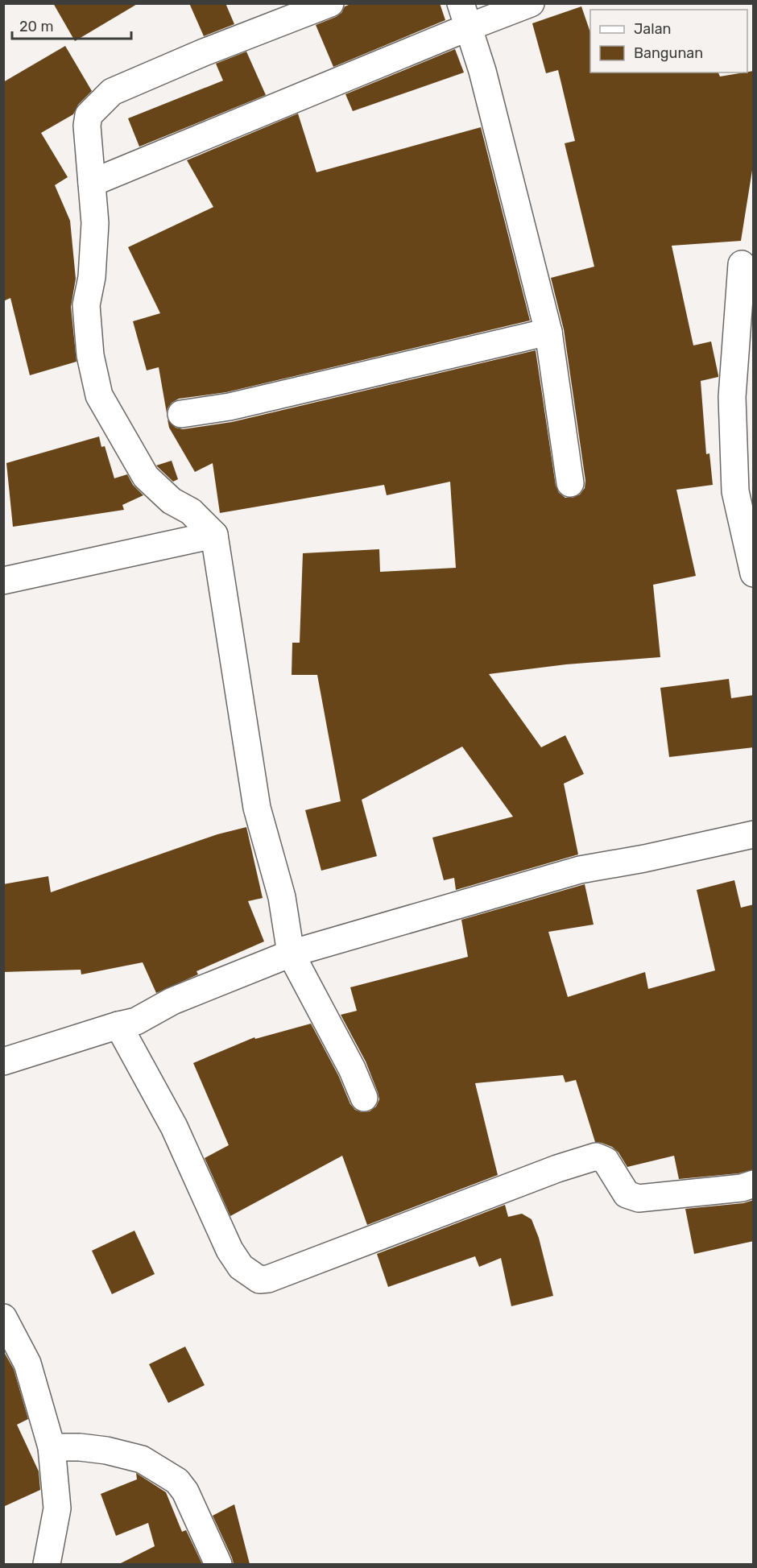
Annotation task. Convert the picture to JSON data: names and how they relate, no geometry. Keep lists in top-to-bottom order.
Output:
{
  "legend": ["Jalan", "Bangunan"],
  "scale_bar": "20 m"
}
